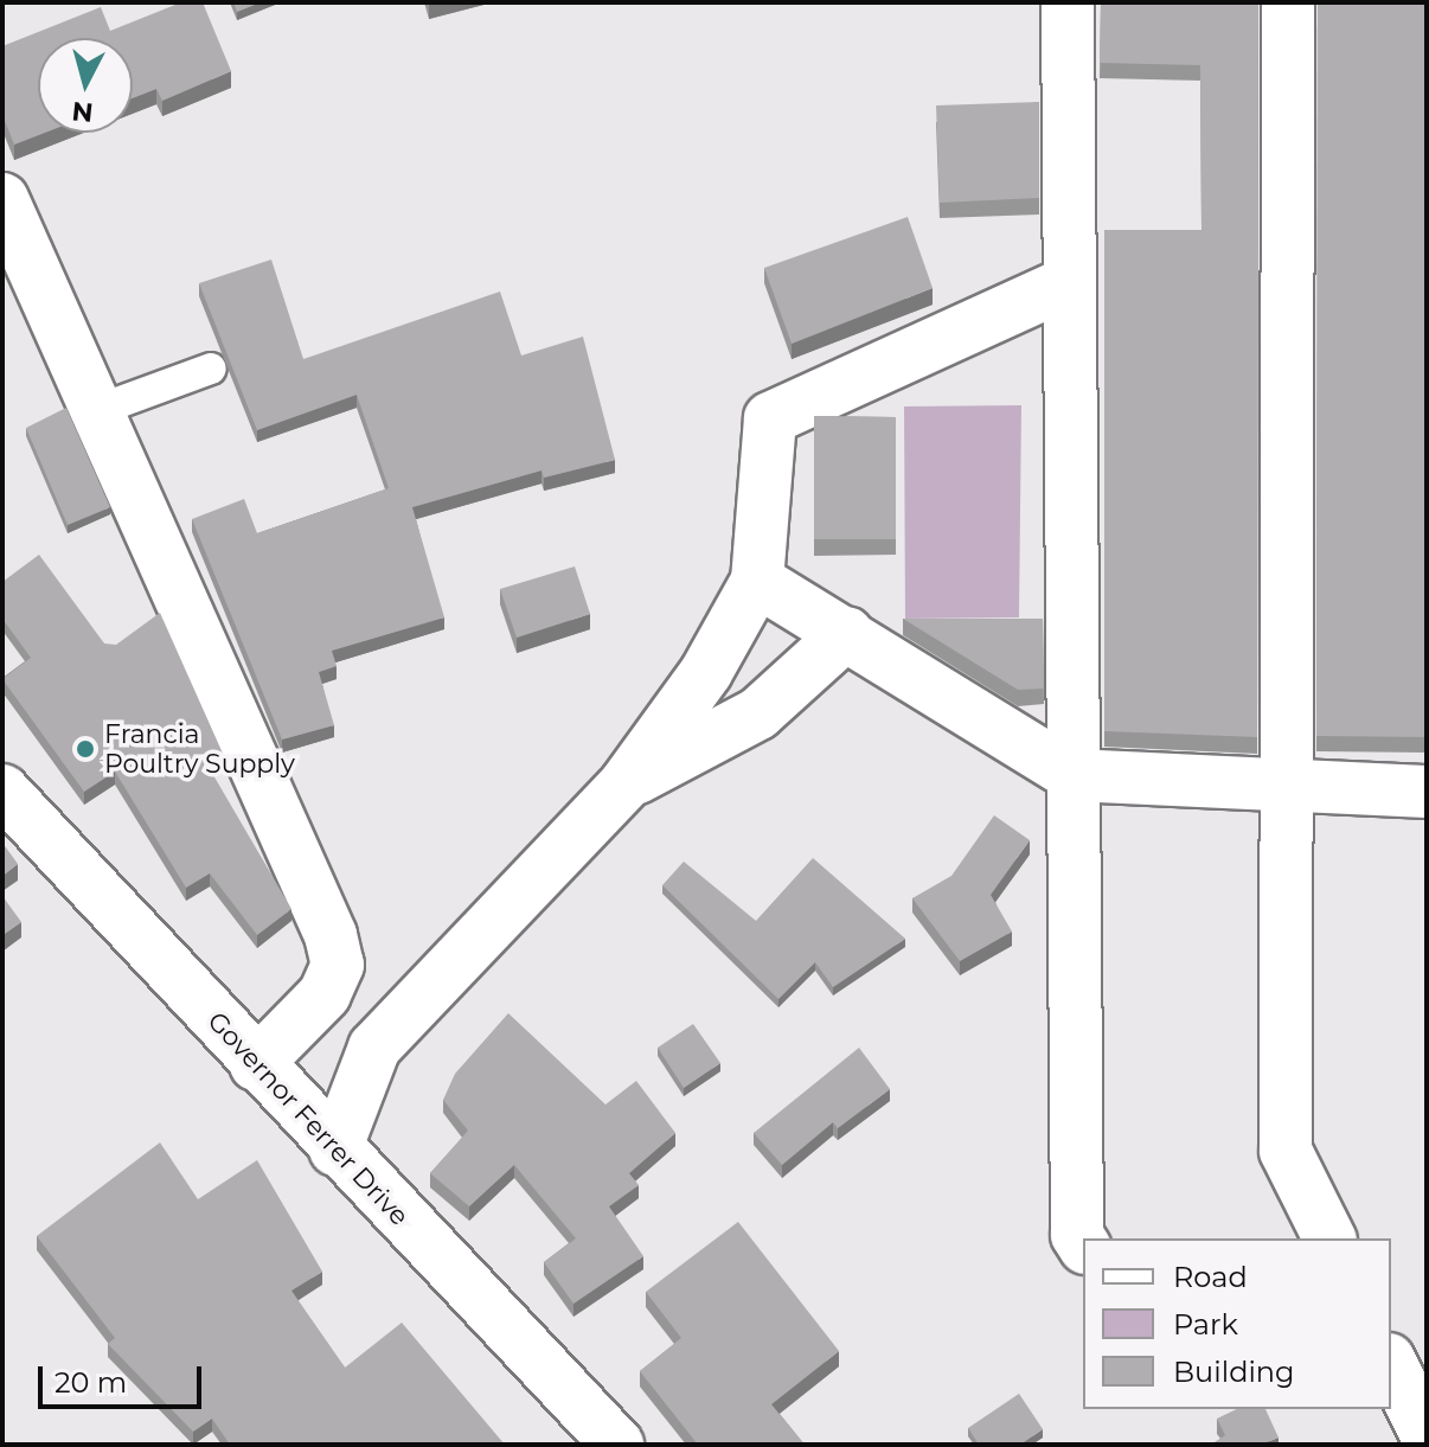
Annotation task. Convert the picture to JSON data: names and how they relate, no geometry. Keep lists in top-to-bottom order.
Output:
{
  "streets": {
    "street": ["Governor Ferrer Drive"]
  },
  "places": ["Francia Poultry Supply"],
  "legend": ["Road", "Park", "Building"],
  "scale_bar": "20 m",
  "north": "bottom"
}
